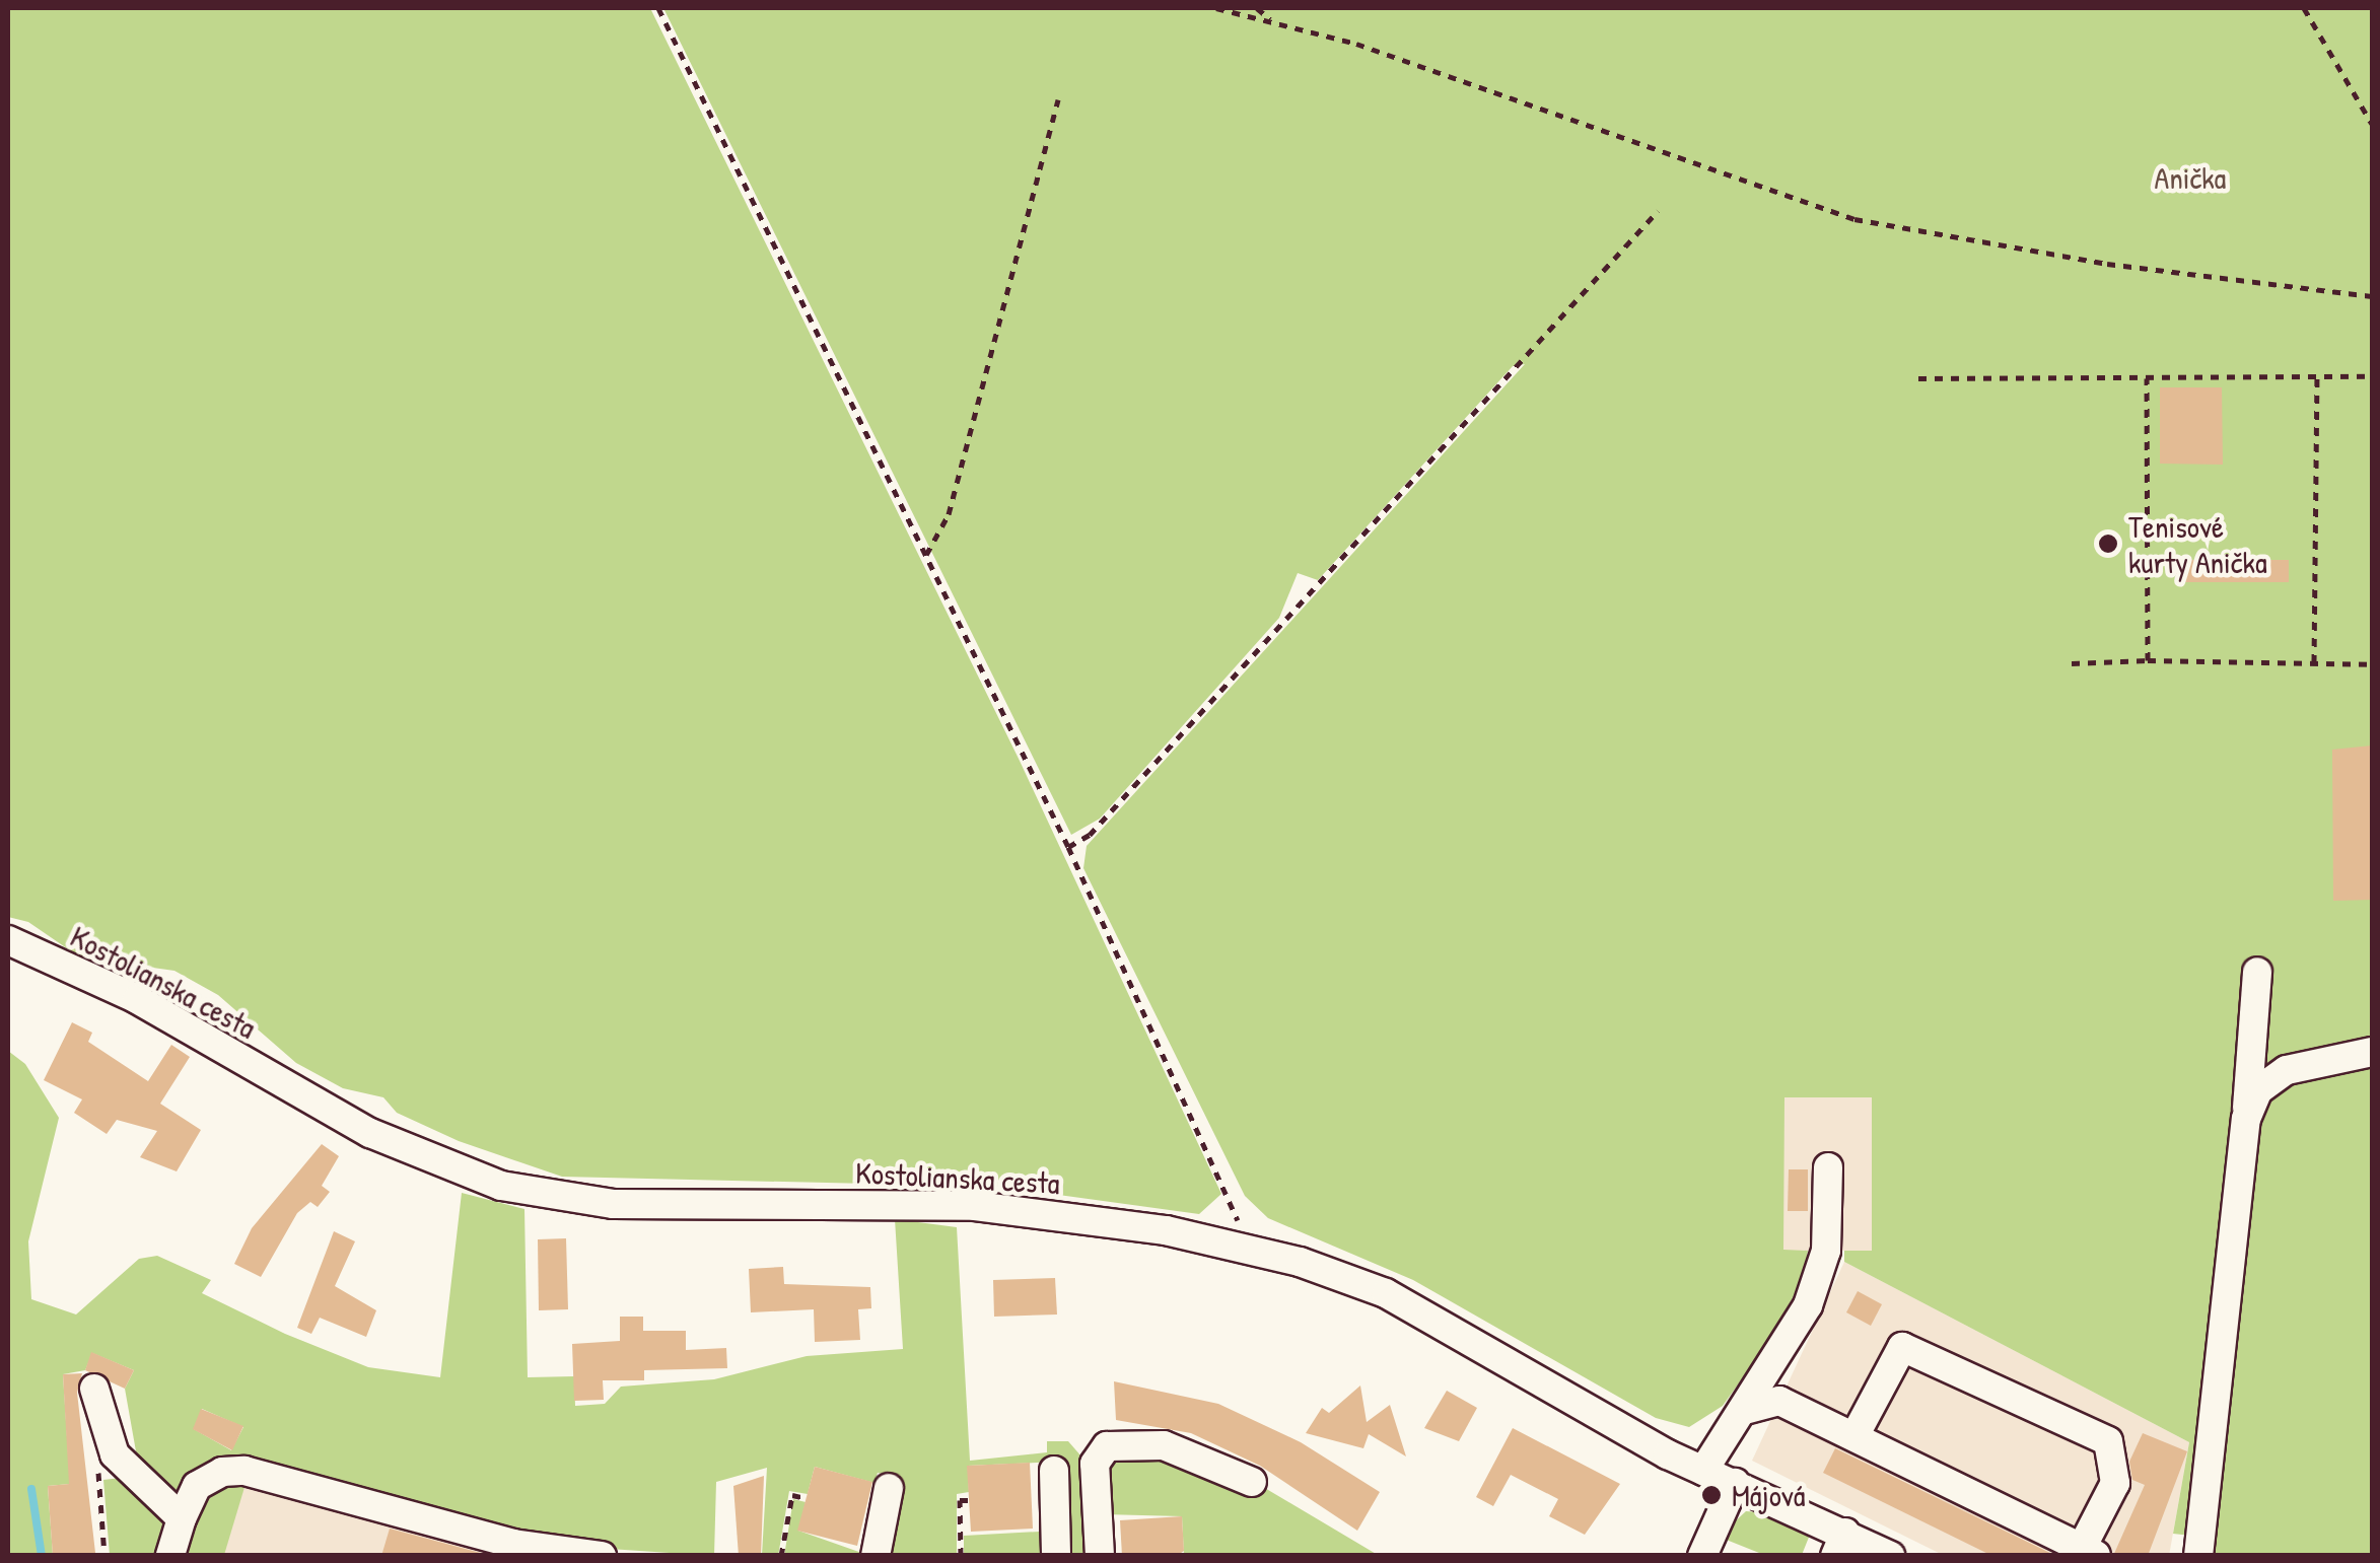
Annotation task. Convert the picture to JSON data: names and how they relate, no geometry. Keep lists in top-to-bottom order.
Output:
{
  "streets": {
    "street": ["Kostolianska cesta"]
  },
  "parks": ["Anička"],
  "places": ["Tenisové kurty Anička", "Májová"]
}
